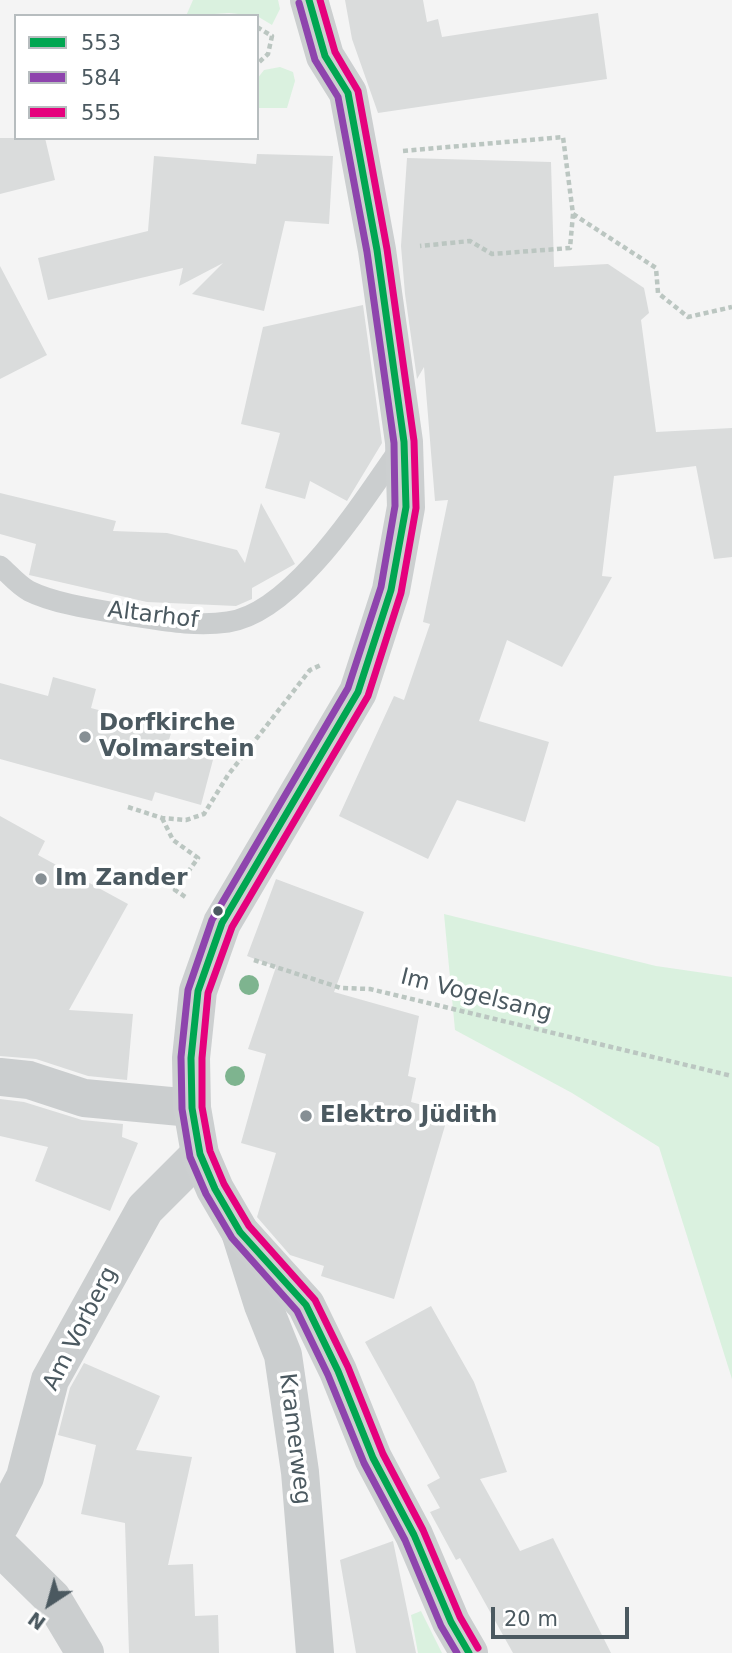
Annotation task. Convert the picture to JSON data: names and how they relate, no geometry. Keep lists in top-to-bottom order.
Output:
{
  "streets": {
    "street": ["Am Vorberg", "Kramerweg"],
    "lane": ["Altarhof"],
    "path": ["Im Vogelsang"]
  },
  "places": ["Dorfkirche Volmarstein", "Im Zander", "Elektro Jüdith"],
  "lines": ["transit line 553", "transit line 555", "transit line 584"],
  "legend": ["553", "584", "555"],
  "scale_bar": "20 m",
  "north": "bottom left"
}
